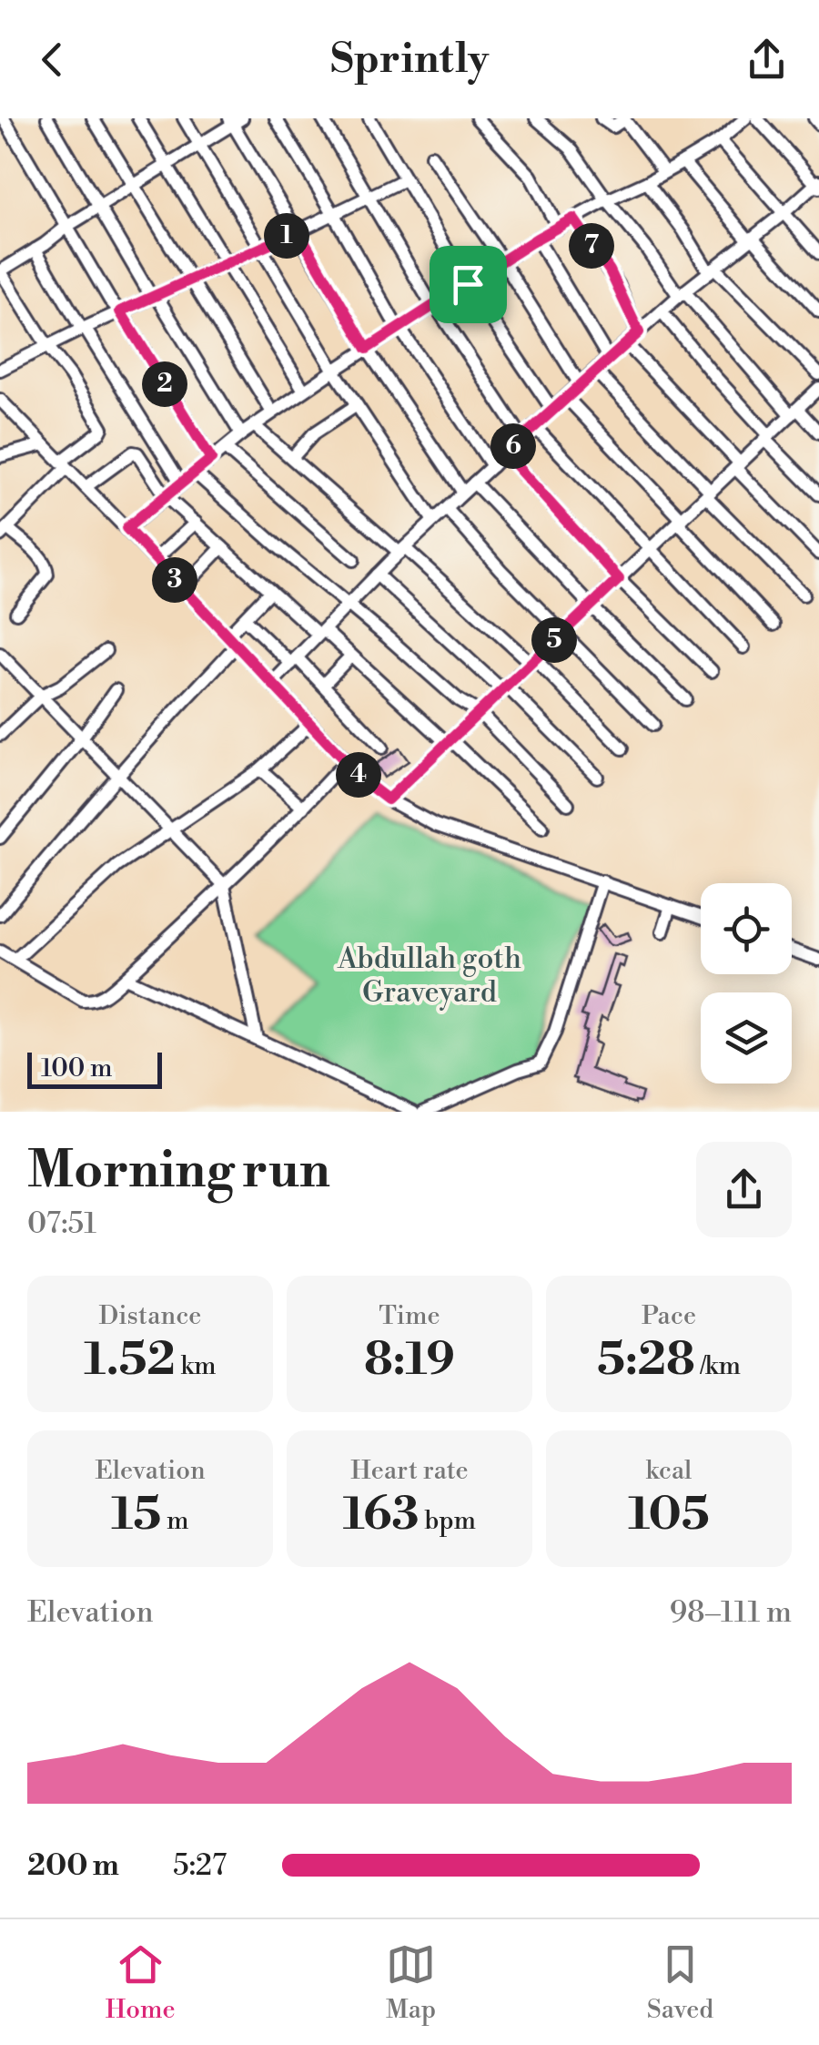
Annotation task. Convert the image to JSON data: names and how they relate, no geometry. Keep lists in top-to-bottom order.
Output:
{
  "parks": ["Abdullah goth Graveyard"],
  "scale_bar": "100 m",
  "page": {
    "header": "Sprintly",
    "pins": [
      "1",
      "7",
      "2",
      "6",
      "3",
      "5",
      "4"
    ],
    "scale": "100 m",
    "heading": ["Morning run", "07:51"],
    "stats": [
      ["Distance", "1.52 km"],
      ["Time", "8:19"],
      ["Pace", "5:28 /km"],
      ["Elevation", "15 m"],
      ["Heart rate", "163 bpm"],
      ["kcal", "105"]
    ],
    "chart": ["Elevation", "98–111 m"],
    "list": [
      {
        "name": "200 m",
        "note": "5:27"
      }
    ],
    "tabs": ["Home", "Map", "Saved"]
  }
}
